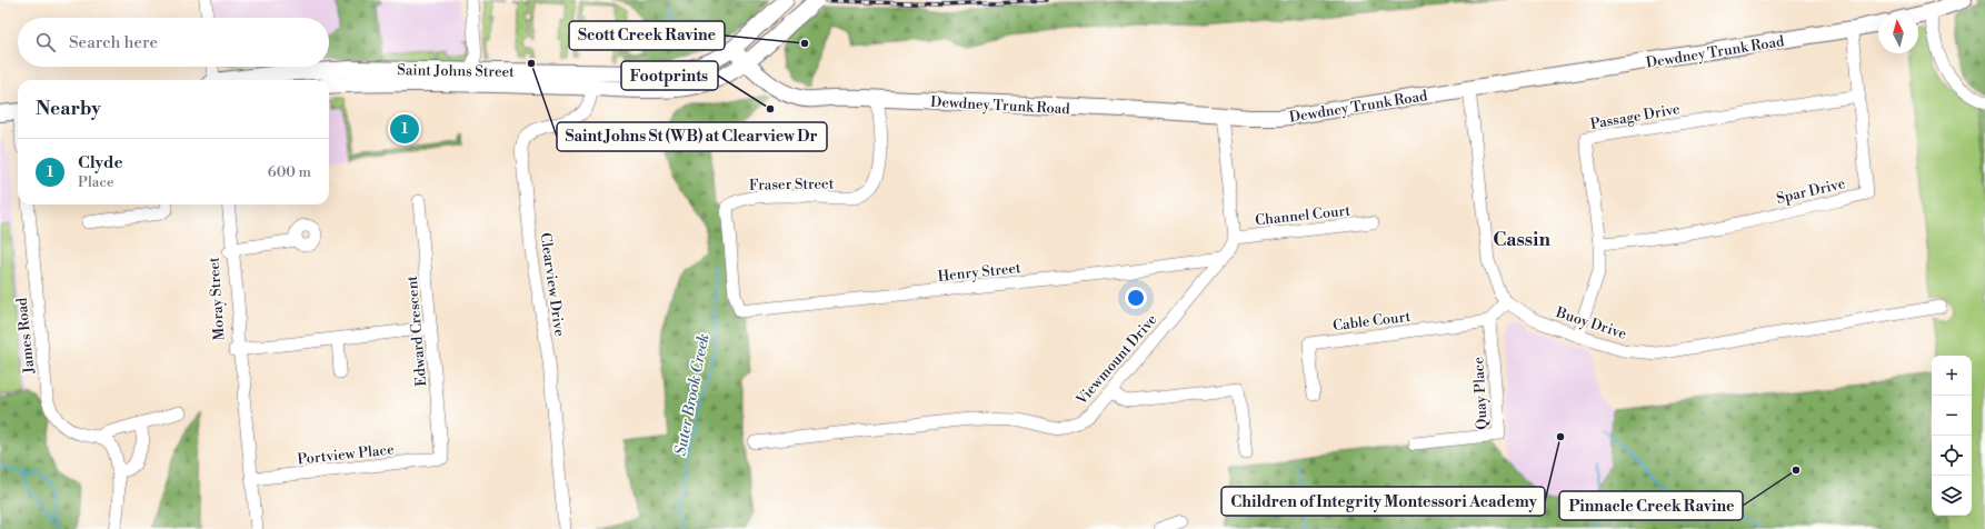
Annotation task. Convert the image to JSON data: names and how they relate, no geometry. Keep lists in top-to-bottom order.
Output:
{
  "streets": {
    "main road": ["Dewdney Trunk Road", "Saint Johns Street"],
    "street": [
      "Passage Drive",
      "Fraser Street",
      "Spar Drive",
      "Channel Court",
      "Henry Street",
      "Clearview Drive",
      "Moray Street",
      "Cable Court",
      "Buoy Drive",
      "Edward Crescent",
      "James Road",
      "Viewmount Drive",
      "Quay Place",
      "Portview Place"
    ]
  },
  "crossings": [
    ["Dewdney Trunk Road", "Saint Johns Street"],
    ["Dewdney Trunk Road", "Fraser Street"],
    ["Dewdney Trunk Road", "Spar Drive"],
    ["Dewdney Trunk Road", "Buoy Drive"],
    ["Saint Johns Street", "Clearview Drive"],
    ["Passage Drive", "Spar Drive"],
    ["Passage Drive", "Buoy Drive"],
    ["Fraser Street", "Henry Street"],
    ["Channel Court", "Viewmount Drive"],
    ["Henry Street", "Viewmount Drive"],
    ["Moray Street", "Portview Place"],
    ["Cable Court", "Quay Place"],
    ["Edward Crescent", "Portview Place"]
  ],
  "districts": ["Cassin"],
  "water": ["Suter Brook Creek"],
  "places": [
    "Scott Creek Ravine",
    "Saint Johns St (WB) at Clearview Dr",
    "Footprints",
    "Children of Integrity Montessori Academy",
    "Pinnacle Creek Ravine"
  ],
  "north": "top",
  "page": {
    "search": "Search here",
    "heading": "Nearby",
    "pins": "1",
    "list": [
      {
        "mark": "1",
        "name": "Clyde",
        "note": "Place",
        "value": "600 m"
      }
    ],
    "map_buttons": ["+", "−"]
  }
}
